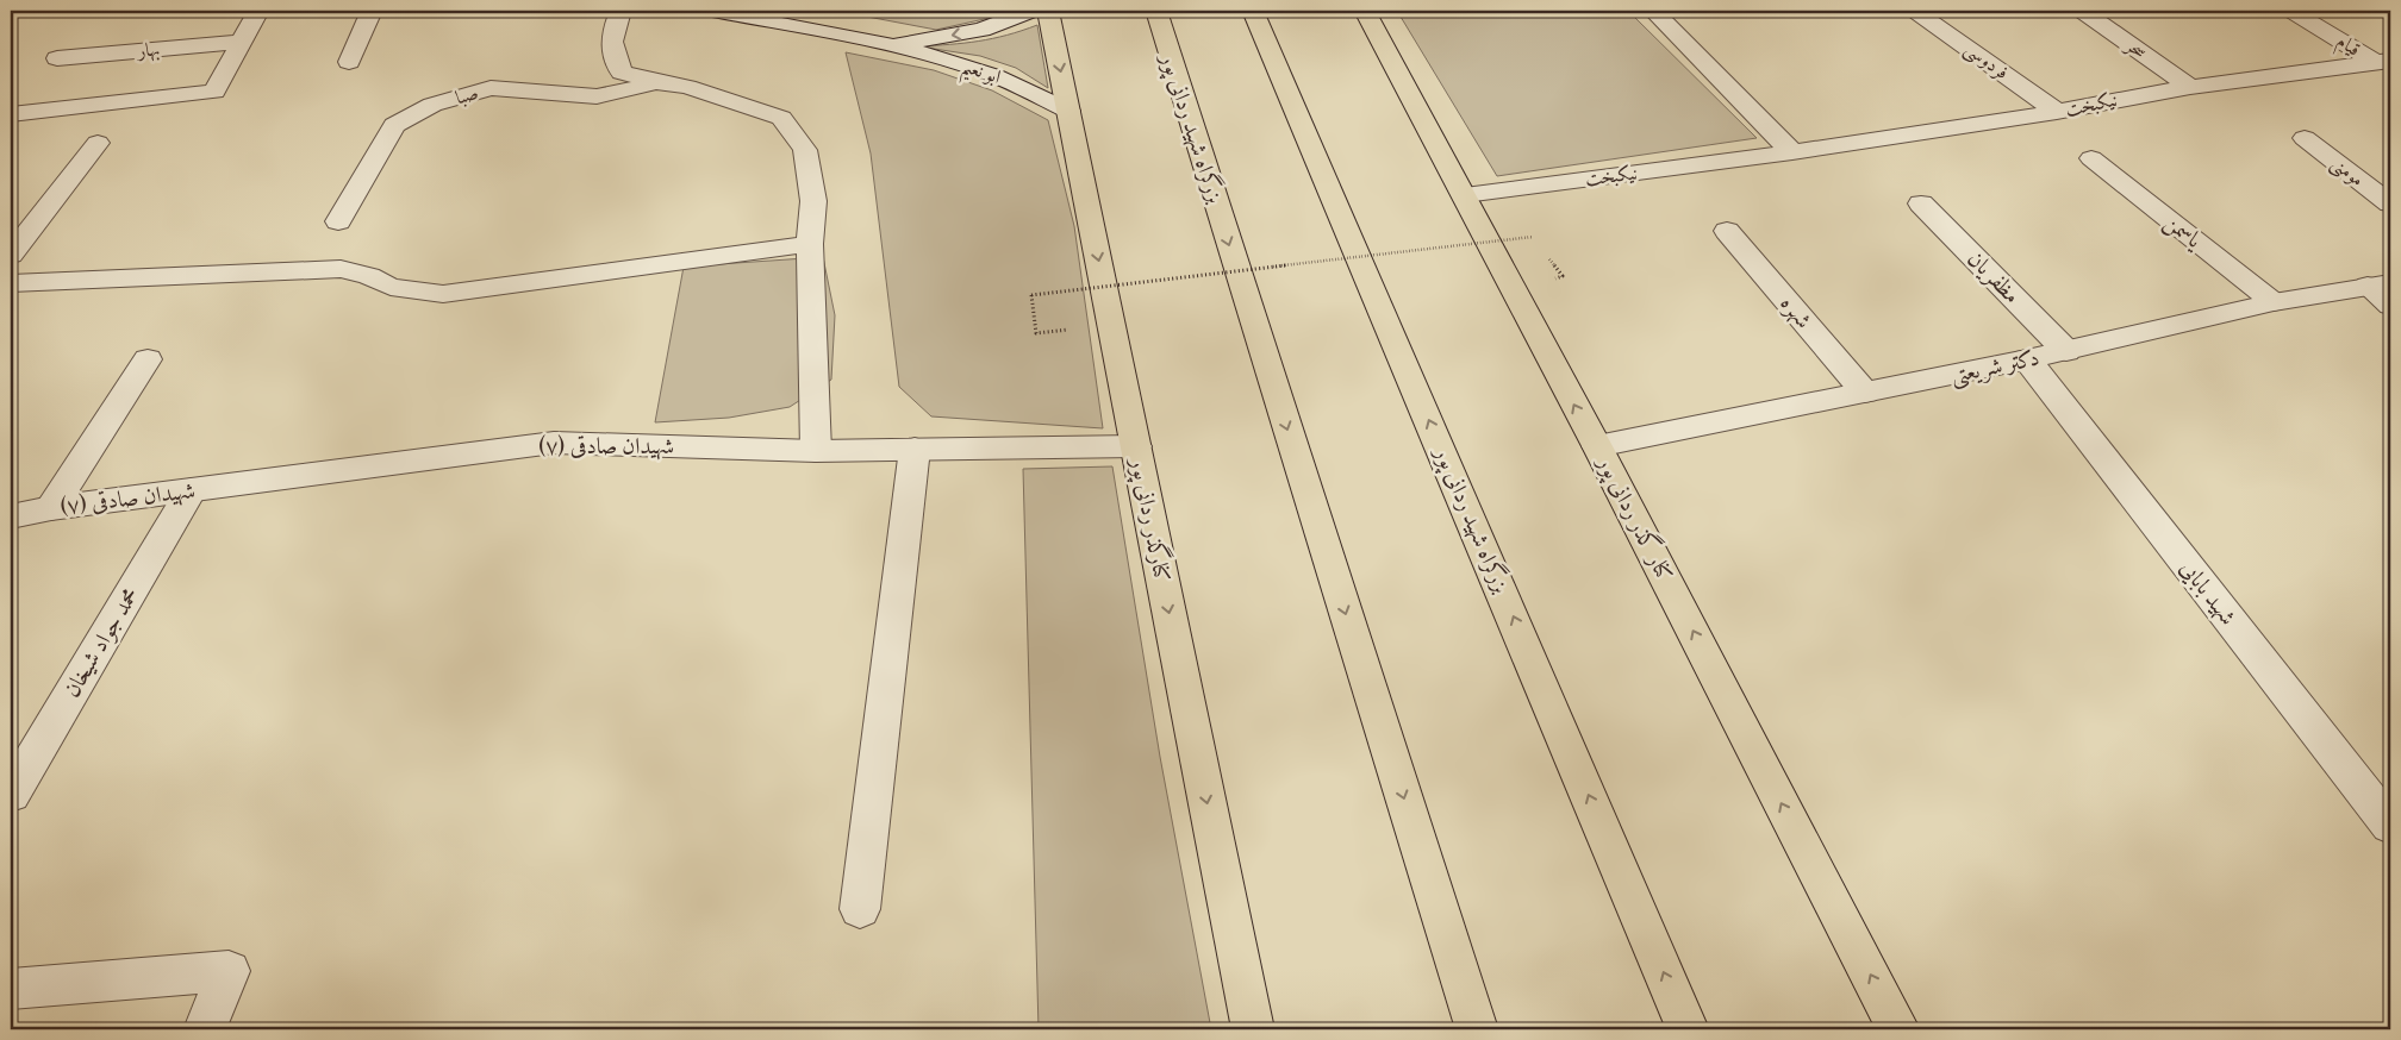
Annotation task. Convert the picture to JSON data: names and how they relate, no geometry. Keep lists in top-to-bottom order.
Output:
{
  "streets": {
    "main road": ["بزرگراه شهید ردانی پور", "کنار گذر ردانی پور", "کنارگذر ردانی پور"],
    "street": [
      "قیام",
      "سحر",
      "بهار",
      "فردوسی",
      "ابو نعیم",
      "صبا",
      "نیکبخت",
      "مومنی",
      "یاسمن",
      "مظفریان",
      "شهره",
      "دکتر شریعتی",
      "شهیدان صادقی (۷)",
      "شهید بابایی",
      "محمد جواد شیخان"
    ]
  },
  "crossings": [
    ["قیام", "نیکبخت"],
    ["سحر", "نیکبخت"],
    ["فردوسی", "نیکبخت"],
    ["ابو نعیم", "کنارگذر ردانی پور"],
    ["نیکبخت", "کنار گذر ردانی پور"],
    ["یاسمن", "دکتر شریعتی"],
    ["مظفریان", "دکتر شریعتی"],
    ["شهره", "دکتر شریعتی"],
    ["دکتر شریعتی", "کنار گذر ردانی پور"],
    ["دکتر شریعتی", "شهید بابایی"],
    ["شهیدان صادقی (۷)", "کنارگذر ردانی پور"],
    ["شهیدان صادقی (۷)", "محمد جواد شیخان"]
  ],
  "one_way": ["کنار گذر ردانی پور", "کنارگذر ردانی پور"]
}
